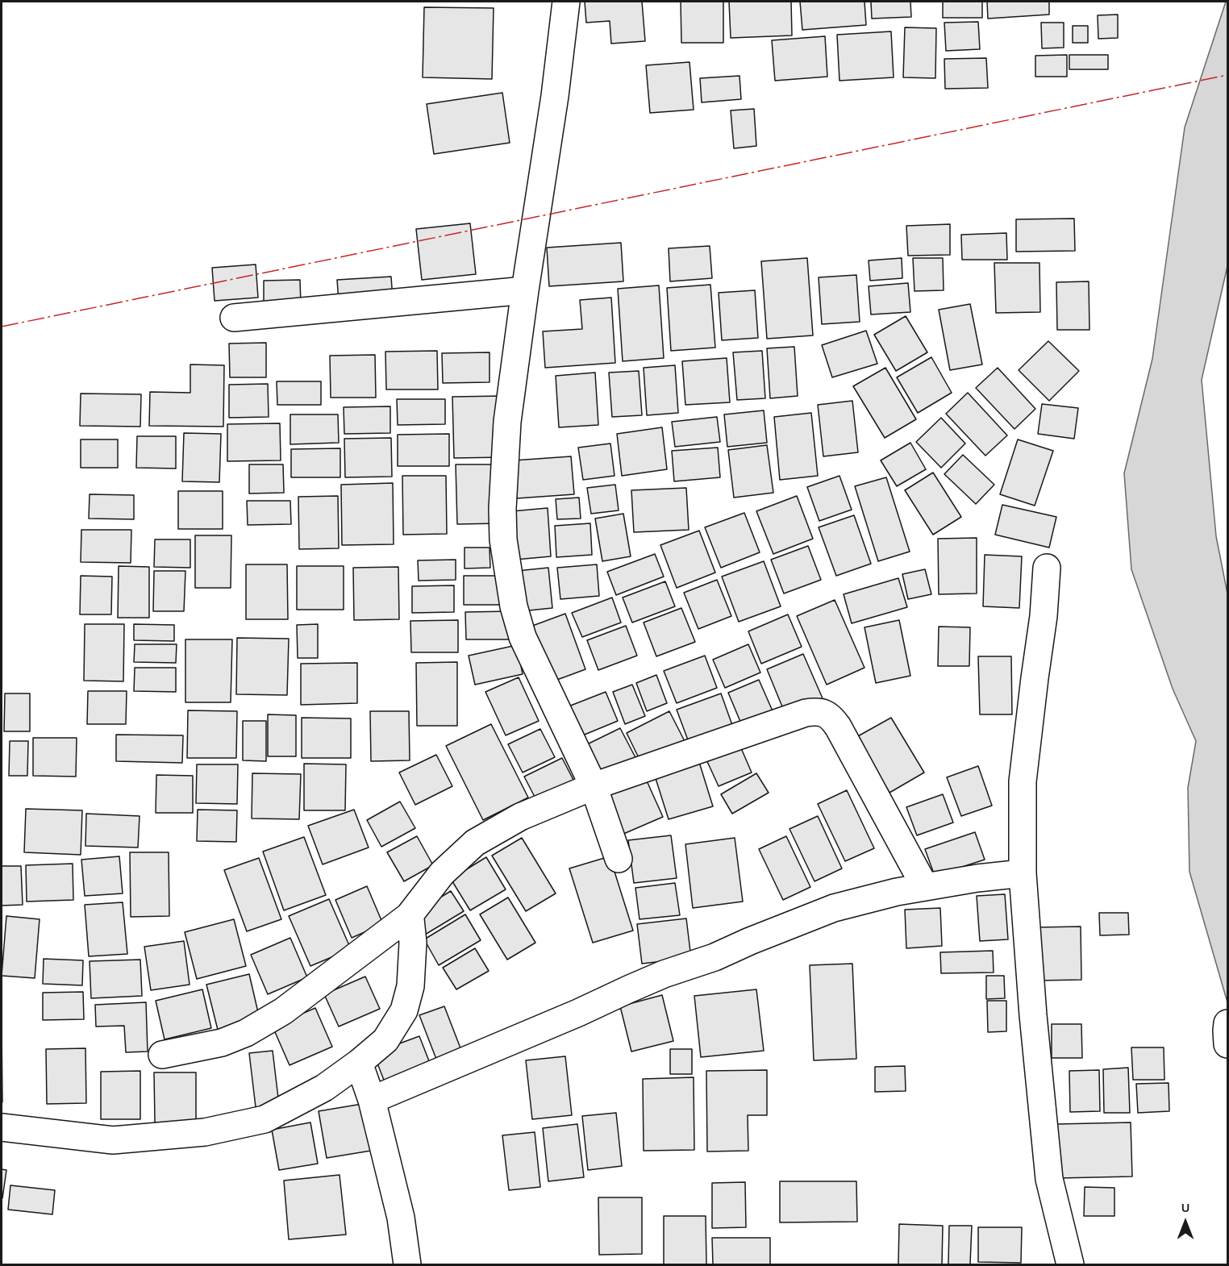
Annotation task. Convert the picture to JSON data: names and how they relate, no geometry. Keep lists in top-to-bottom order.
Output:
{
  "north": "top"
}
